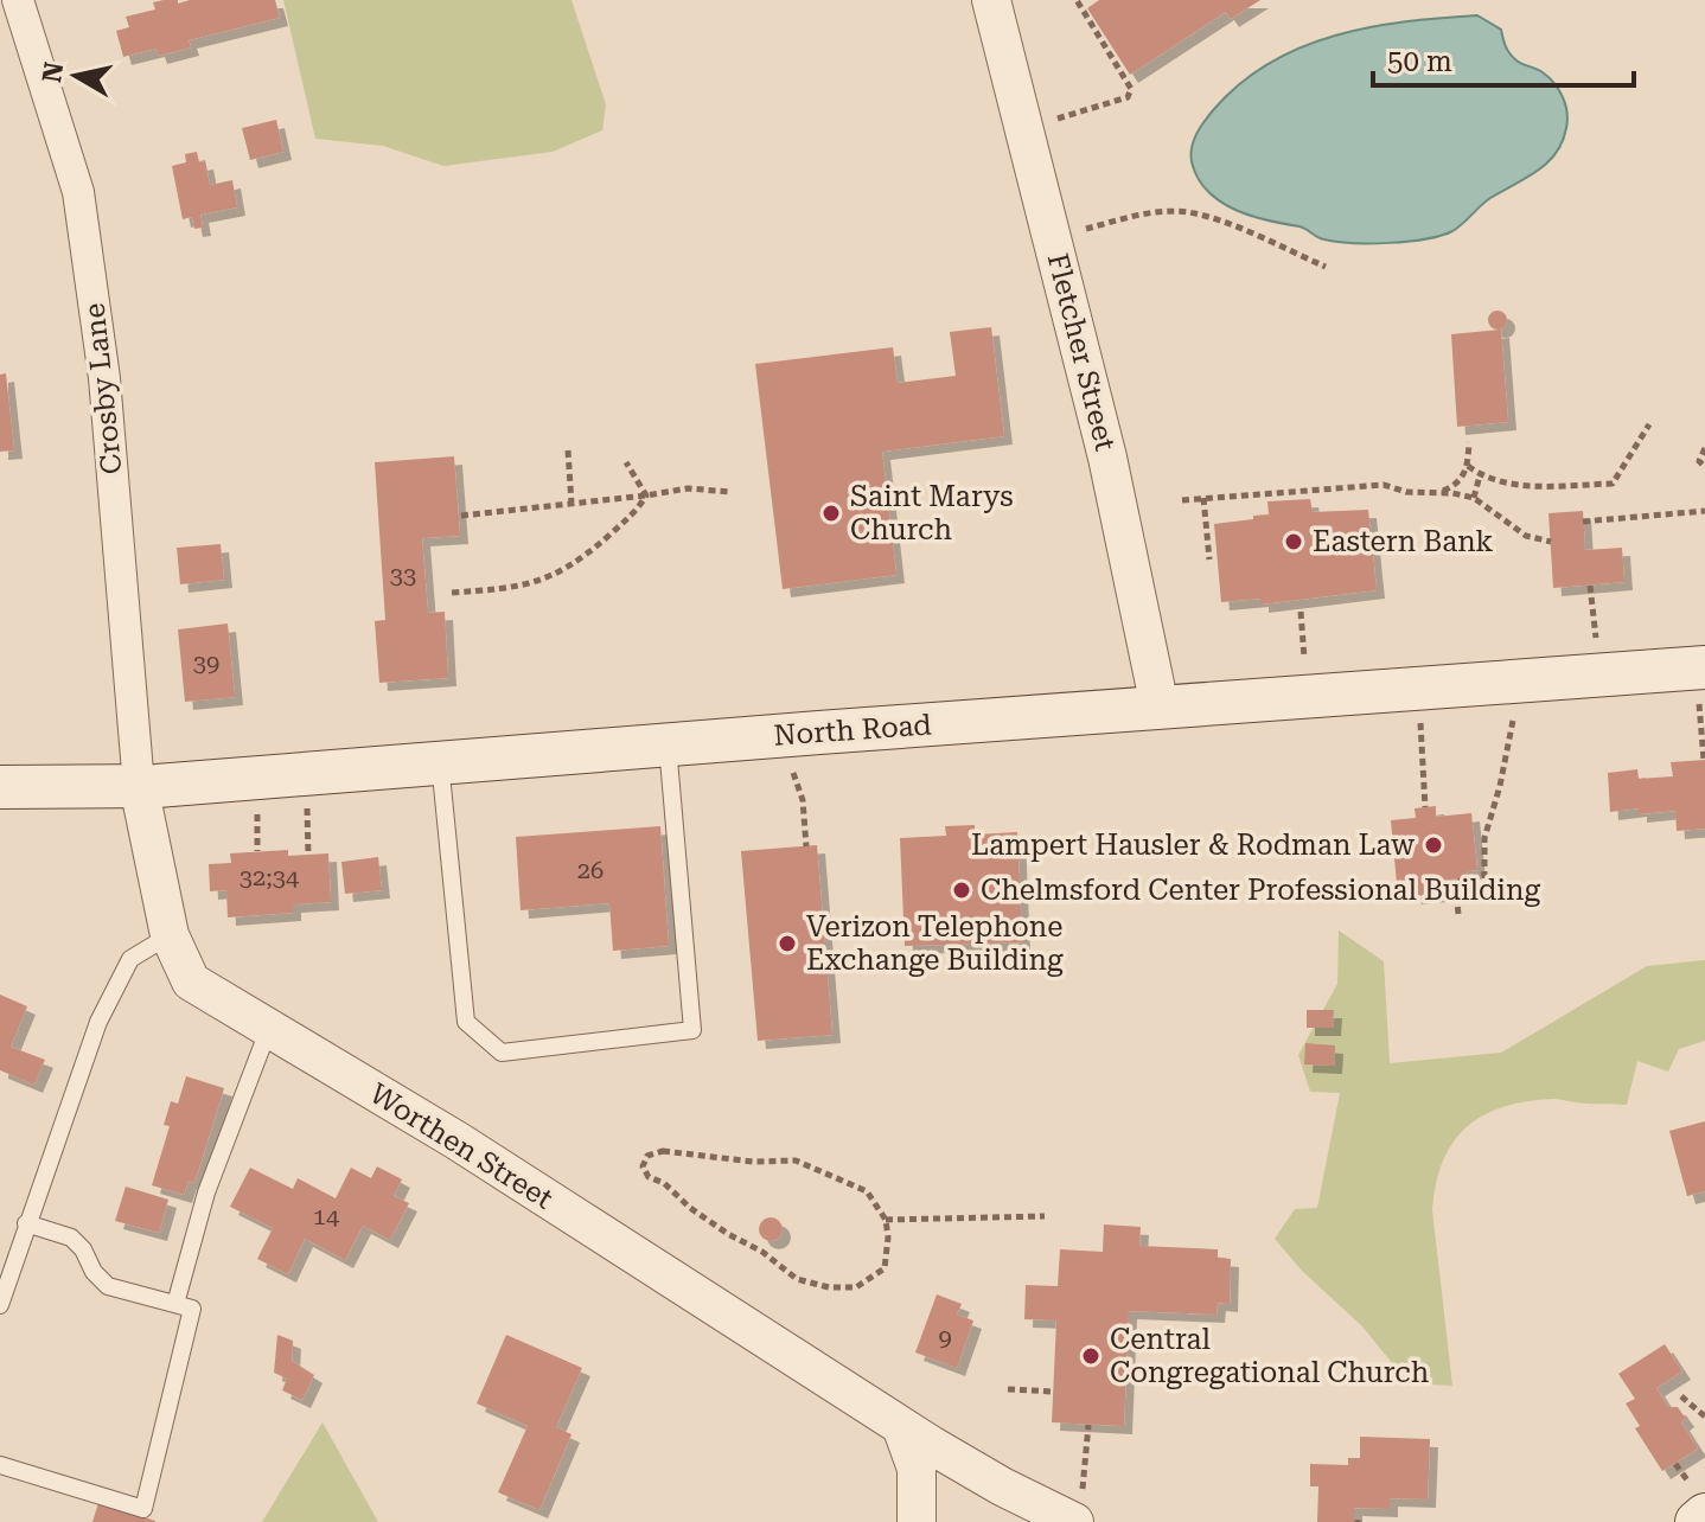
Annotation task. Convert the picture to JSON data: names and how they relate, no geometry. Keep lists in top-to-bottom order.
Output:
{
  "streets": {
    "main road": ["North Road"],
    "street": ["Fletcher Street", "Crosby Lane", "Worthen Street"]
  },
  "crossings": [
    ["Fletcher Street", "North Road"],
    ["Crosby Lane", "North Road"],
    ["Crosby Lane", "Worthen Street"],
    ["North Road", "Worthen Street"]
  ],
  "places": [
    "Saint Marys Church",
    "Eastern Bank",
    "Lampert Hausler & Rodman Law",
    "Chelmsford Center Professional Building",
    "Verizon Telephone Exchange Building",
    "Central Congregational Church"
  ],
  "house_numbers": [
    "33",
    "39",
    "26",
    "32;34",
    "14",
    "9"
  ],
  "scale_bar": "50 m",
  "north": "left"
}
